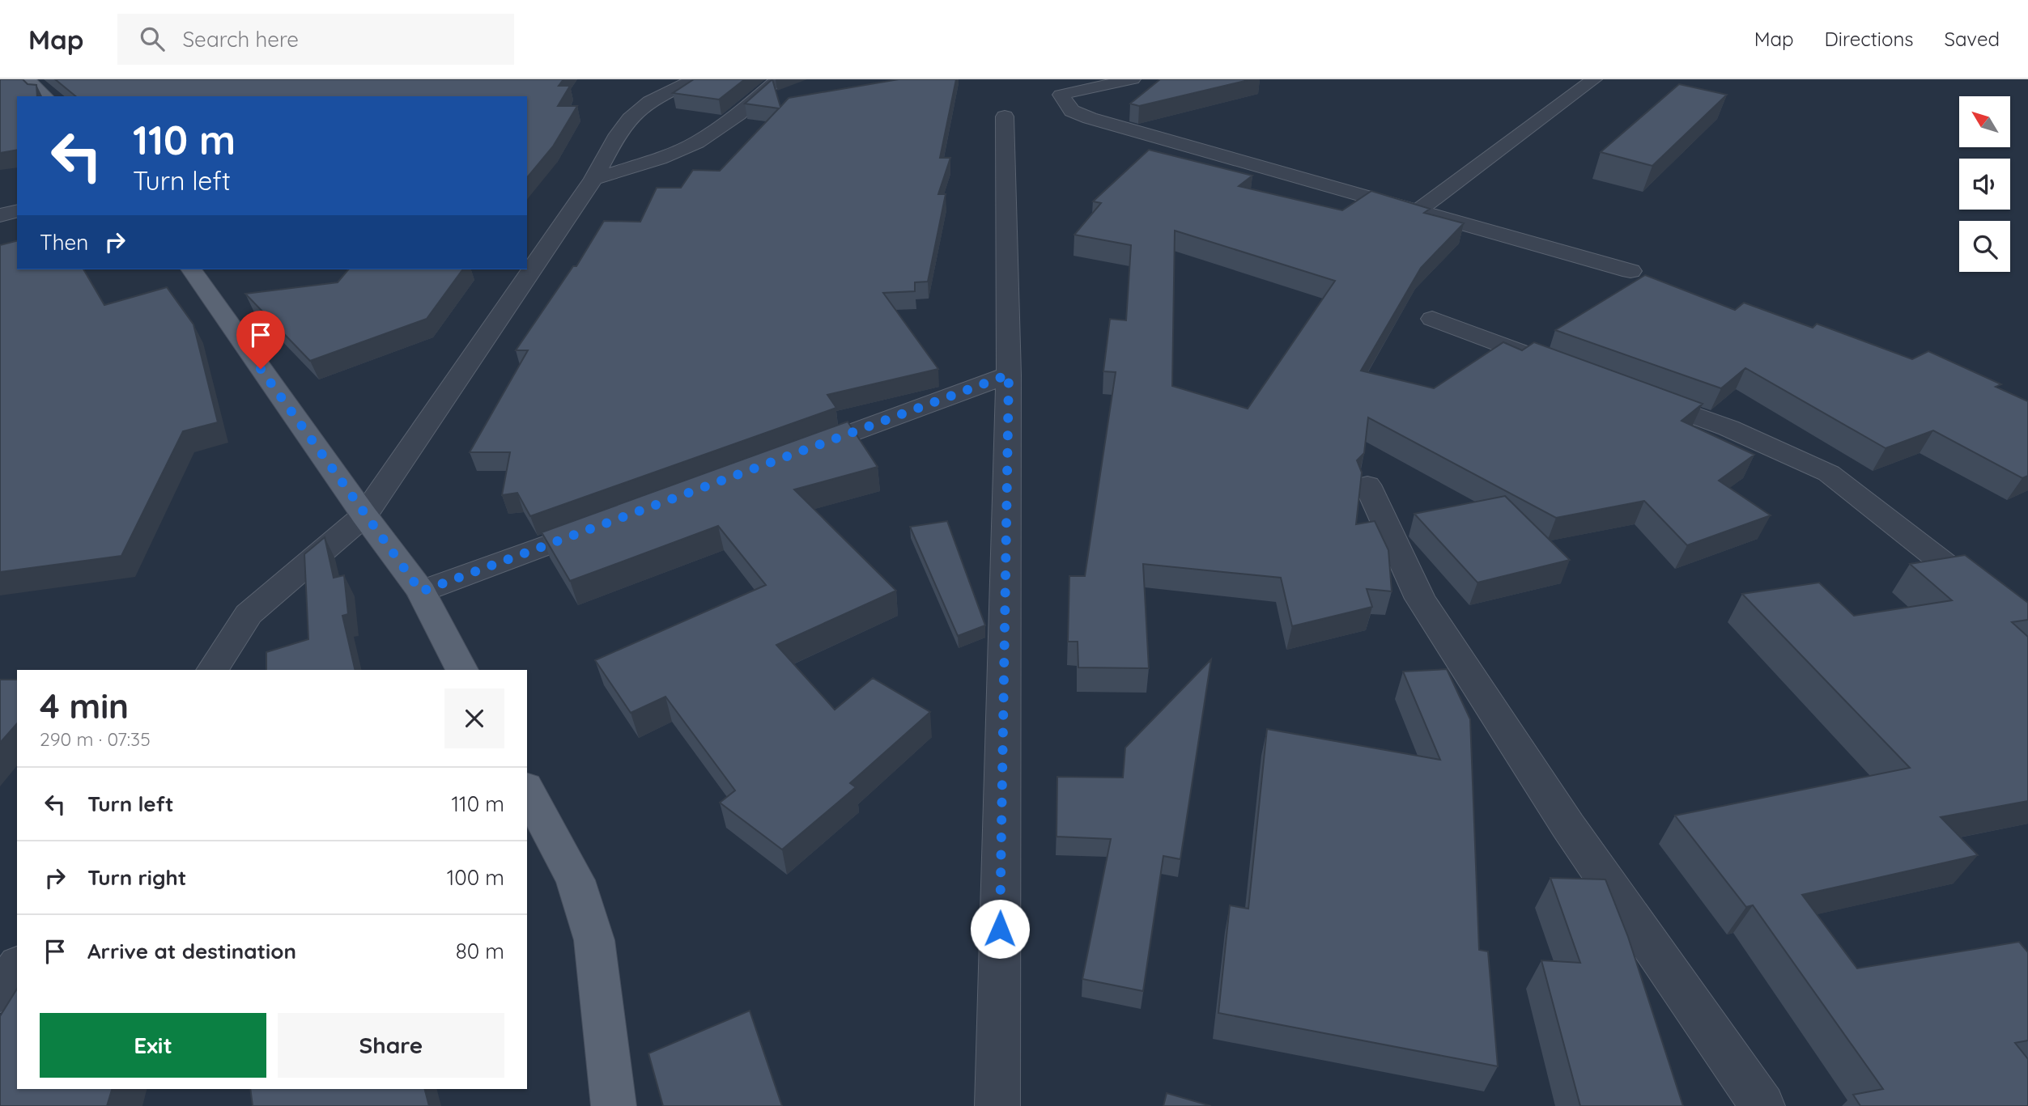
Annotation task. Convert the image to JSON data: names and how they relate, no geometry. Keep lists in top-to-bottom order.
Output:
{
  "north": "top left",
  "page": {
    "header": "Map",
    "search": "Search here",
    "nav": ["Map", "Directions", "Saved"],
    "turn": ["110 m", "Turn left"],
    "then": "Then",
    "heading": ["4 min", "290 m · 07:35"],
    "list": [
      {
        "name": "Turn left",
        "value": "110 m"
      },
      {
        "name": "Turn right",
        "value": "100 m"
      },
      {
        "name": "Arrive at destination",
        "value": "80 m"
      }
    ],
    "buttons": ["Exit", "Share"]
  }
}
